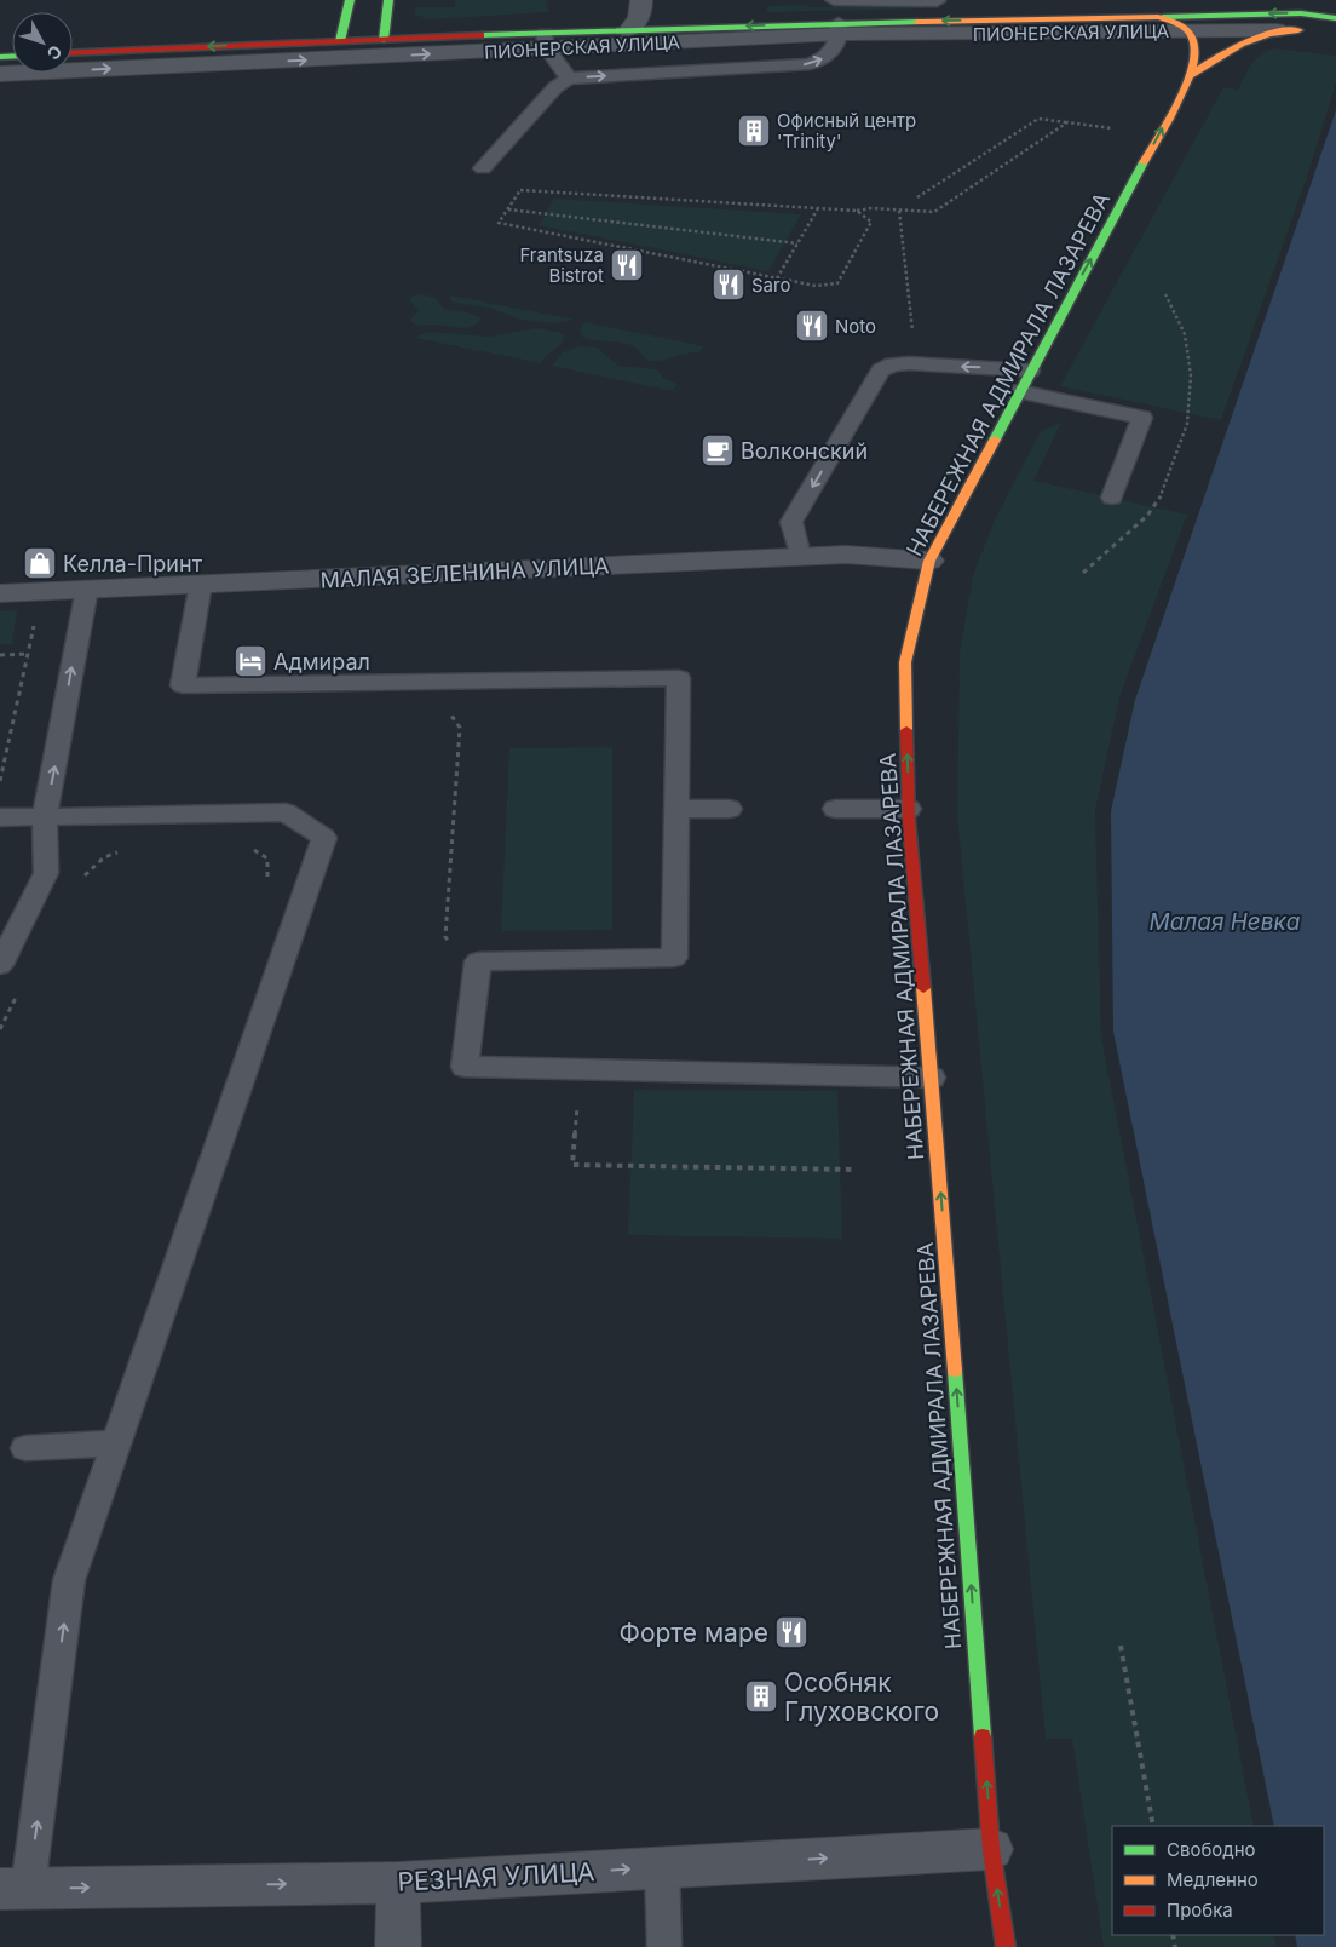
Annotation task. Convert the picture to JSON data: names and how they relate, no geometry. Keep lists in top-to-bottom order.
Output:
{
  "streets": {
    "main road": ["ПИОНЕРСКАЯ УЛИЦА", "НАБЕРЕЖНАЯ АДМИРАЛА ЛАЗАРЕВА"],
    "street": ["МАЛАЯ ЗЕЛЕНИНА УЛИЦА", "РЕЗНАЯ УЛИЦА"]
  },
  "crossings": [
    ["ПИОНЕРСКАЯ УЛИЦА", "НАБЕРЕЖНАЯ АДМИРАЛА ЛАЗАРЕВА"],
    ["НАБЕРЕЖНАЯ АДМИРАЛА ЛАЗАРЕВА", "МАЛАЯ ЗЕЛЕНИНА УЛИЦА"],
    ["НАБЕРЕЖНАЯ АДМИРАЛА ЛАЗАРЕВА", "РЕЗНАЯ УЛИЦА"]
  ],
  "one_way": ["НАБЕРЕЖНАЯ АДМИРАЛА ЛАЗАРЕВА", "РЕЗНАЯ УЛИЦА"],
  "water": ["Малая Невка"],
  "places": {
    "building": ["Офисный центр 'Trinity'", "Особняк Глуховского"],
    "restaurant": [
      "Frantsuza Bistrot",
      "Saro",
      "Noto",
      "Форте маре"
    ],
    "cafe": ["Волконский"],
    "shop": ["Келла-Принт"],
    "hotel": ["Адмирал"]
  },
  "legend": ["Свободно", "Медленно", "Пробка"],
  "north": "bottom right"
}
